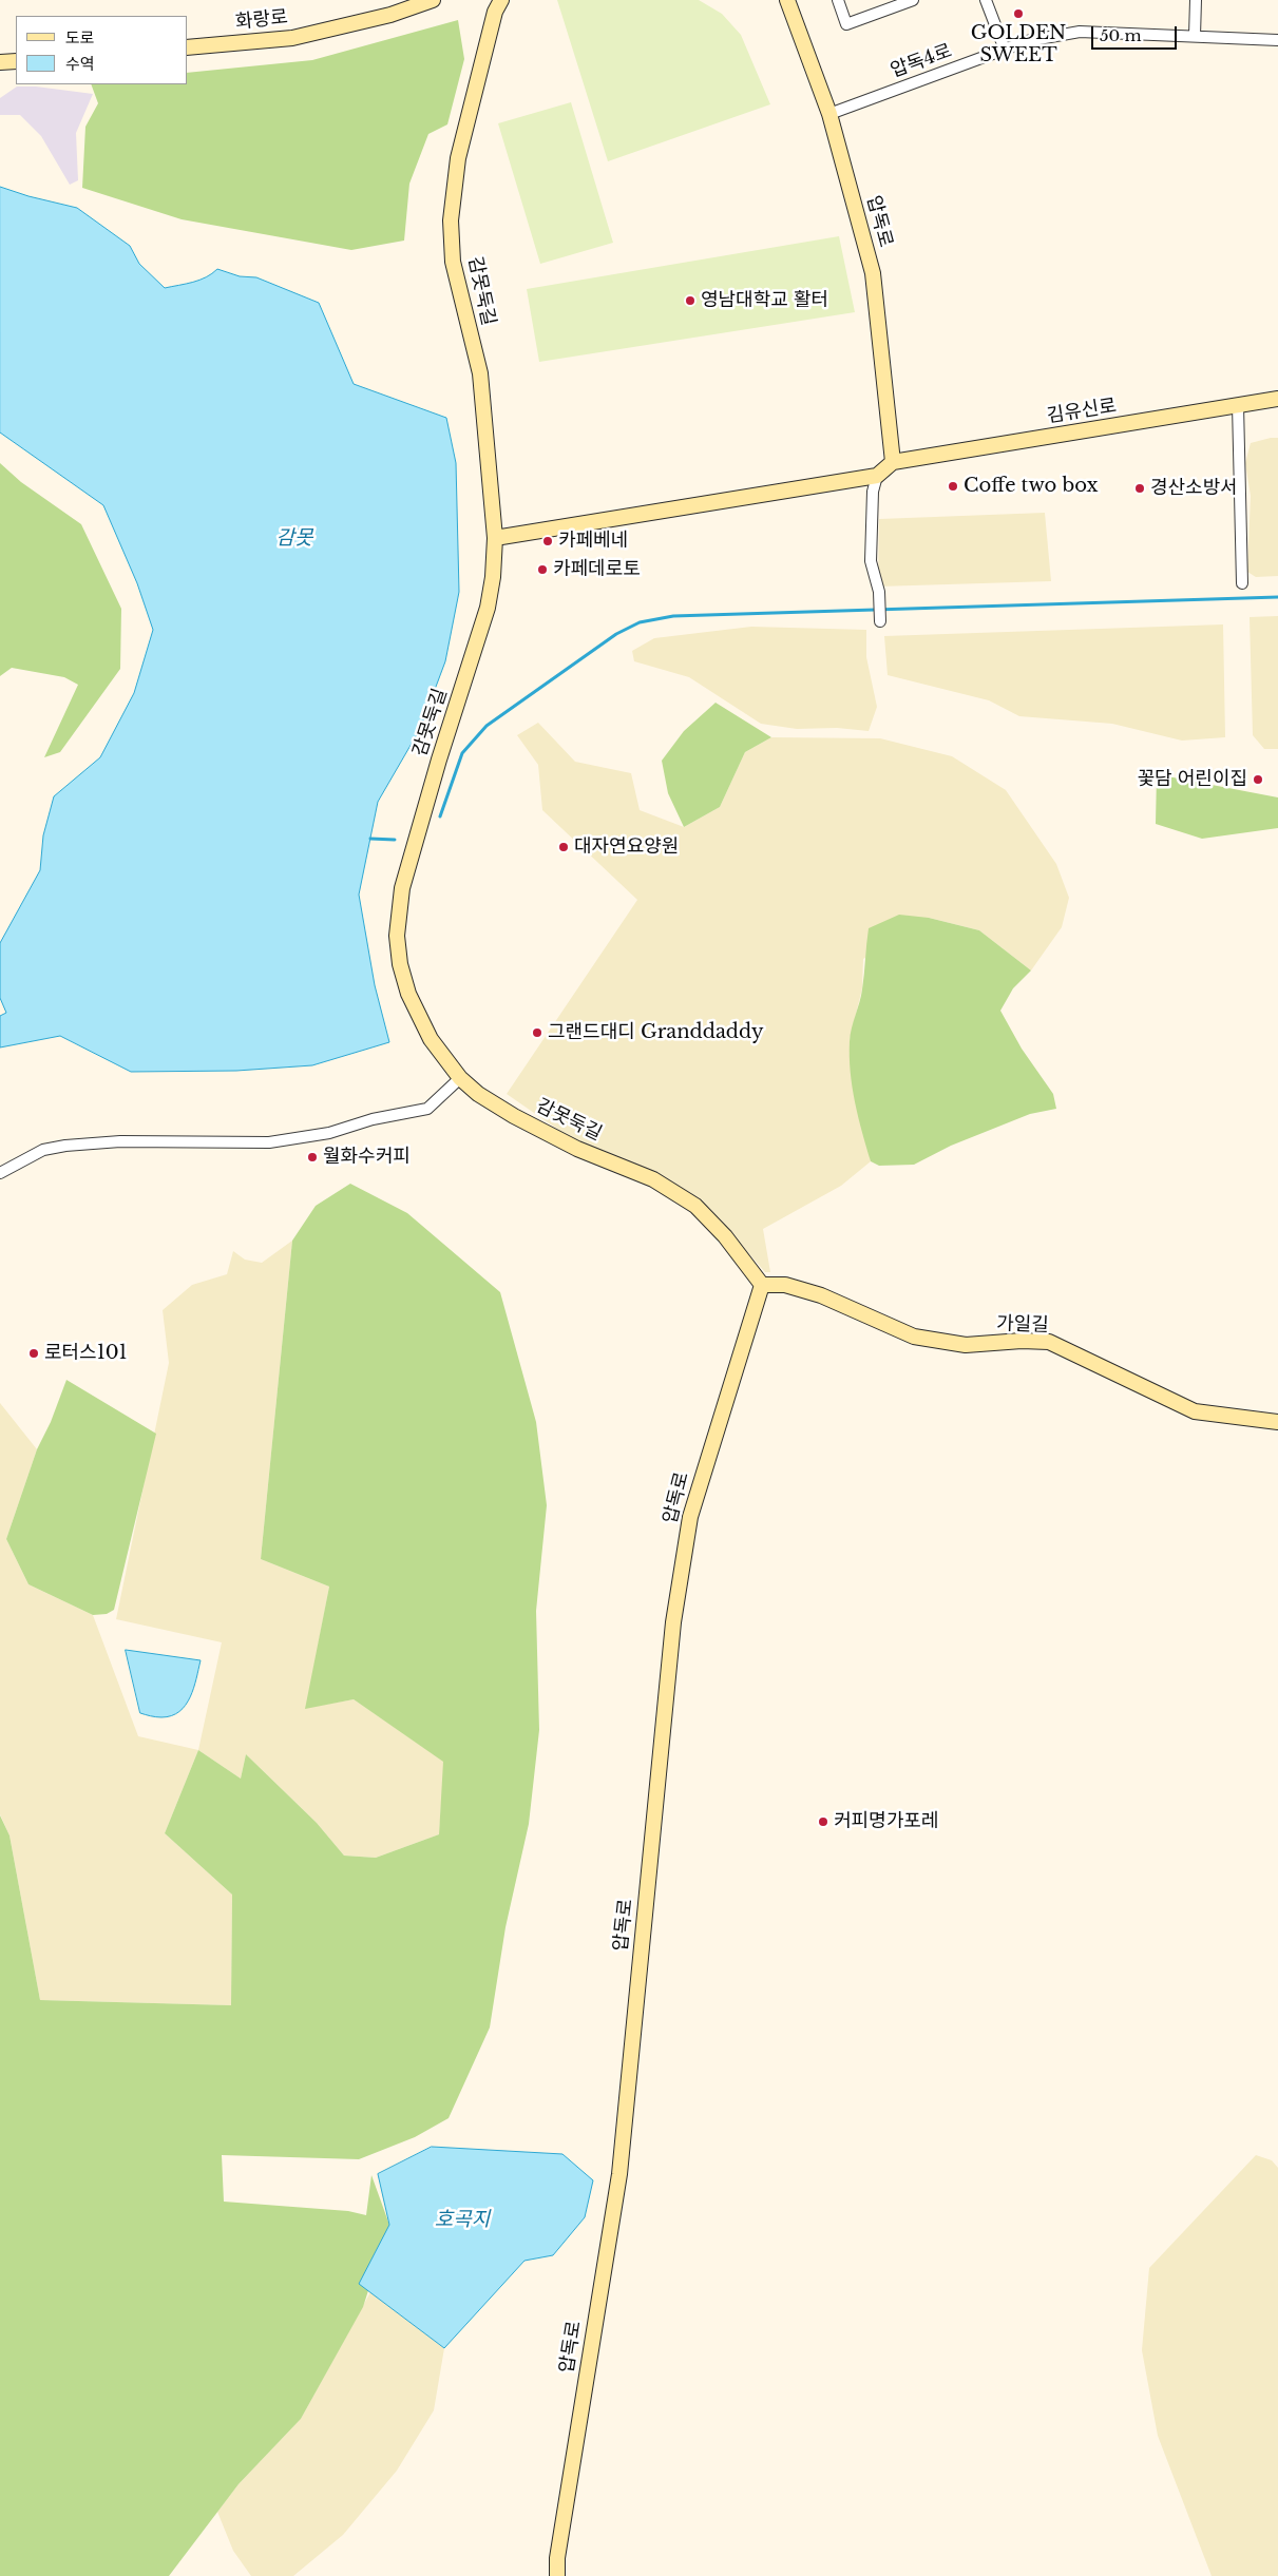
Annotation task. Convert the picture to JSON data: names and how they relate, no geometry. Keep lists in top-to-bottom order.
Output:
{
  "streets": {
    "street": [
      "화랑로",
      "압독4로",
      "압독로",
      "감못둑길",
      "김유신로",
      "가일길"
    ]
  },
  "crossings": [
    ["압독4로", "압독로"],
    ["압독로", "감못둑길"],
    ["압독로", "김유신로"],
    ["압독로", "가일길"],
    ["감못둑길", "가일길"]
  ],
  "water": ["감못", "호곡지"],
  "places": [
    "GOLDEN SWEET",
    "영남대학교 활터",
    "Coffe two box",
    "경산소방서",
    "카페베네",
    "카페데로토",
    "꽃담 어린이집",
    "대자연요양원",
    "그랜드대디 Granddaddy",
    "월화수커피",
    "로터스101",
    "커피명가포레"
  ],
  "legend": ["도로", "수역"],
  "scale_bar": "50 m"
}
